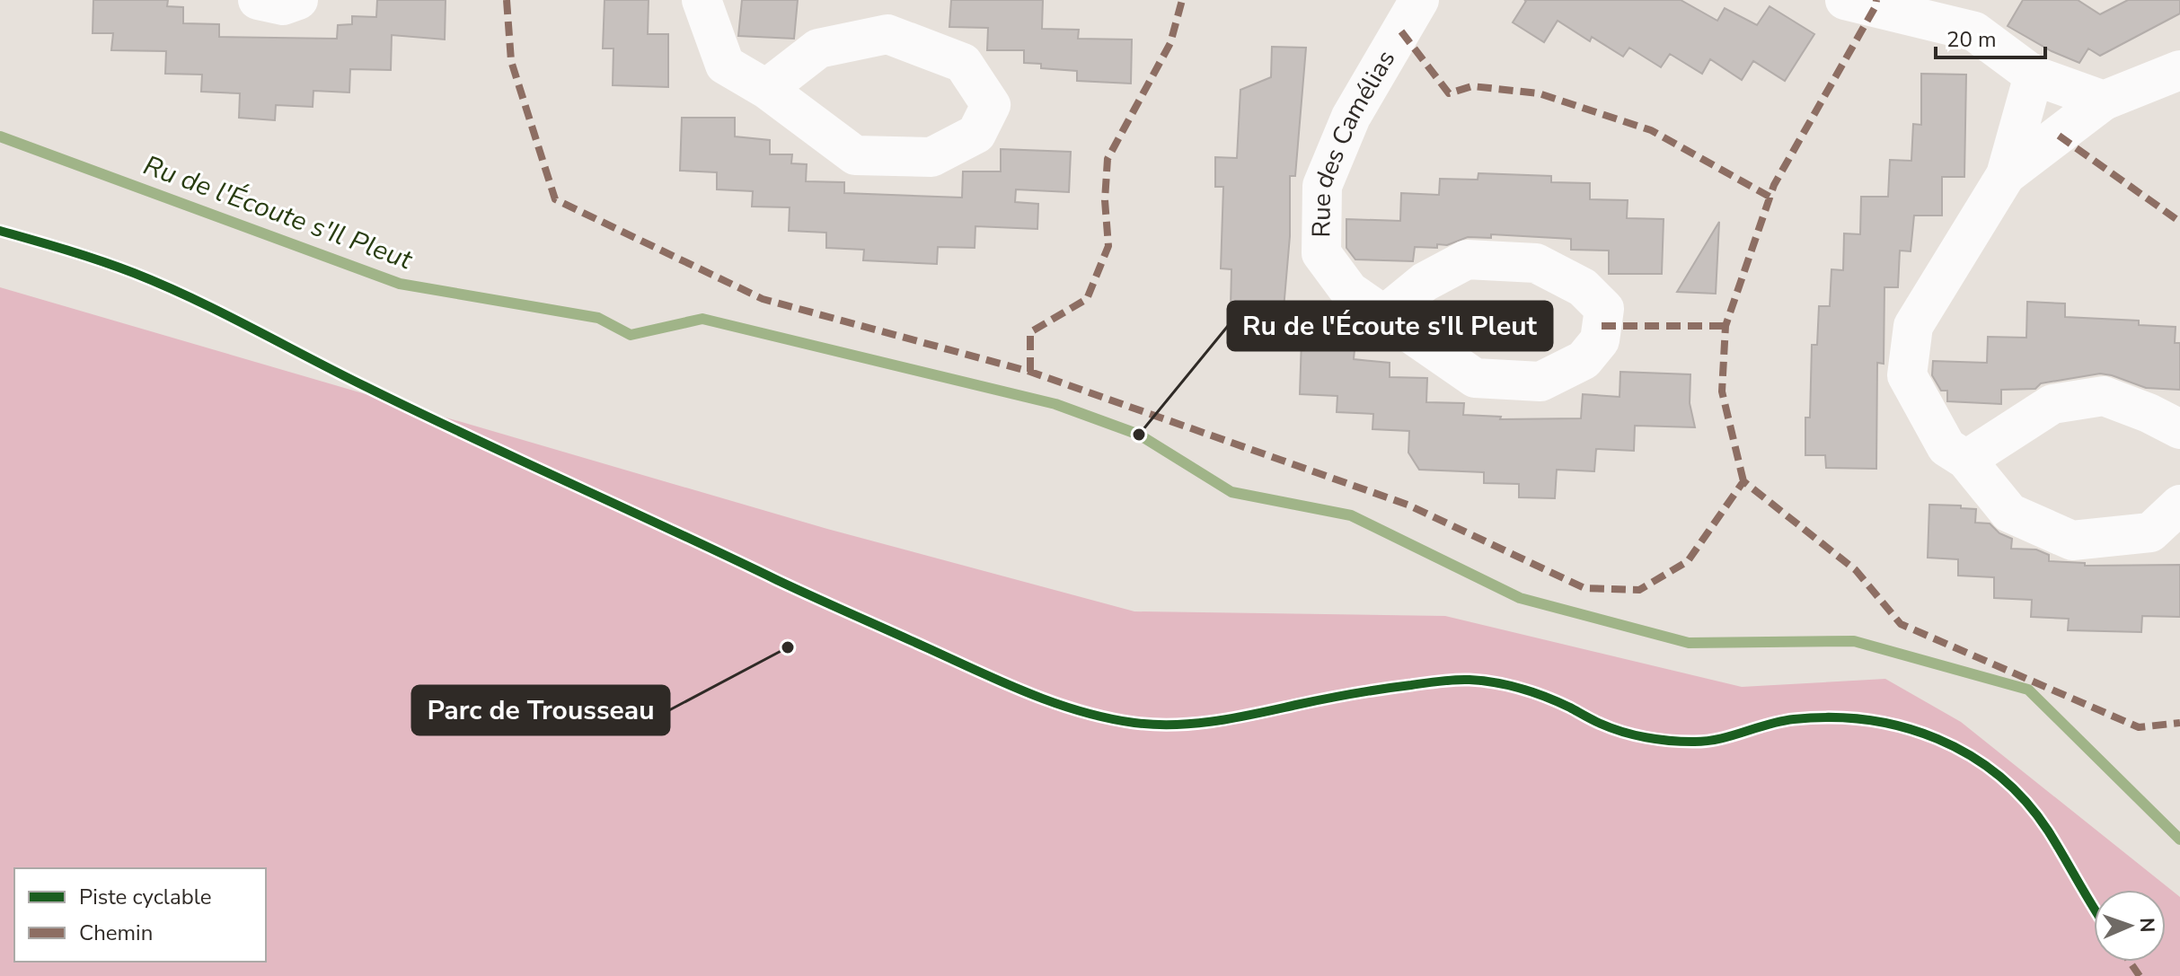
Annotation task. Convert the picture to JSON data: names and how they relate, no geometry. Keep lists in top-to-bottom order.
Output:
{
  "streets": {
    "street": ["Rue des Camélias"]
  },
  "water": ["Ru de l'Écoute s'Il Pleut"],
  "places": ["Ru de l'Écoute s'Il Pleut", "Parc de Trousseau"],
  "legend": ["Piste cyclable", "Chemin"],
  "scale_bar": "20 m",
  "north": "right"
}
